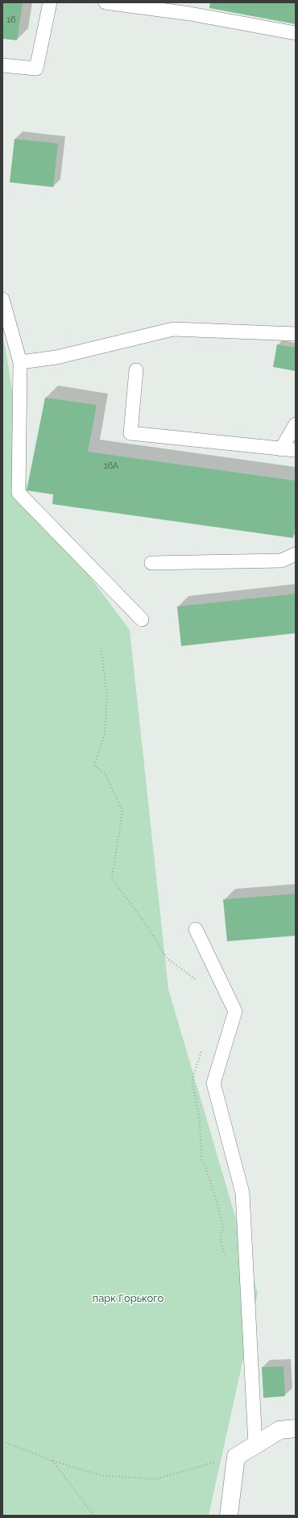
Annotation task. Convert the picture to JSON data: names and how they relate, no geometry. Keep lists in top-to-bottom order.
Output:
{
  "parks": ["парк Горького"],
  "house_numbers": ["16", "16А"]
}
